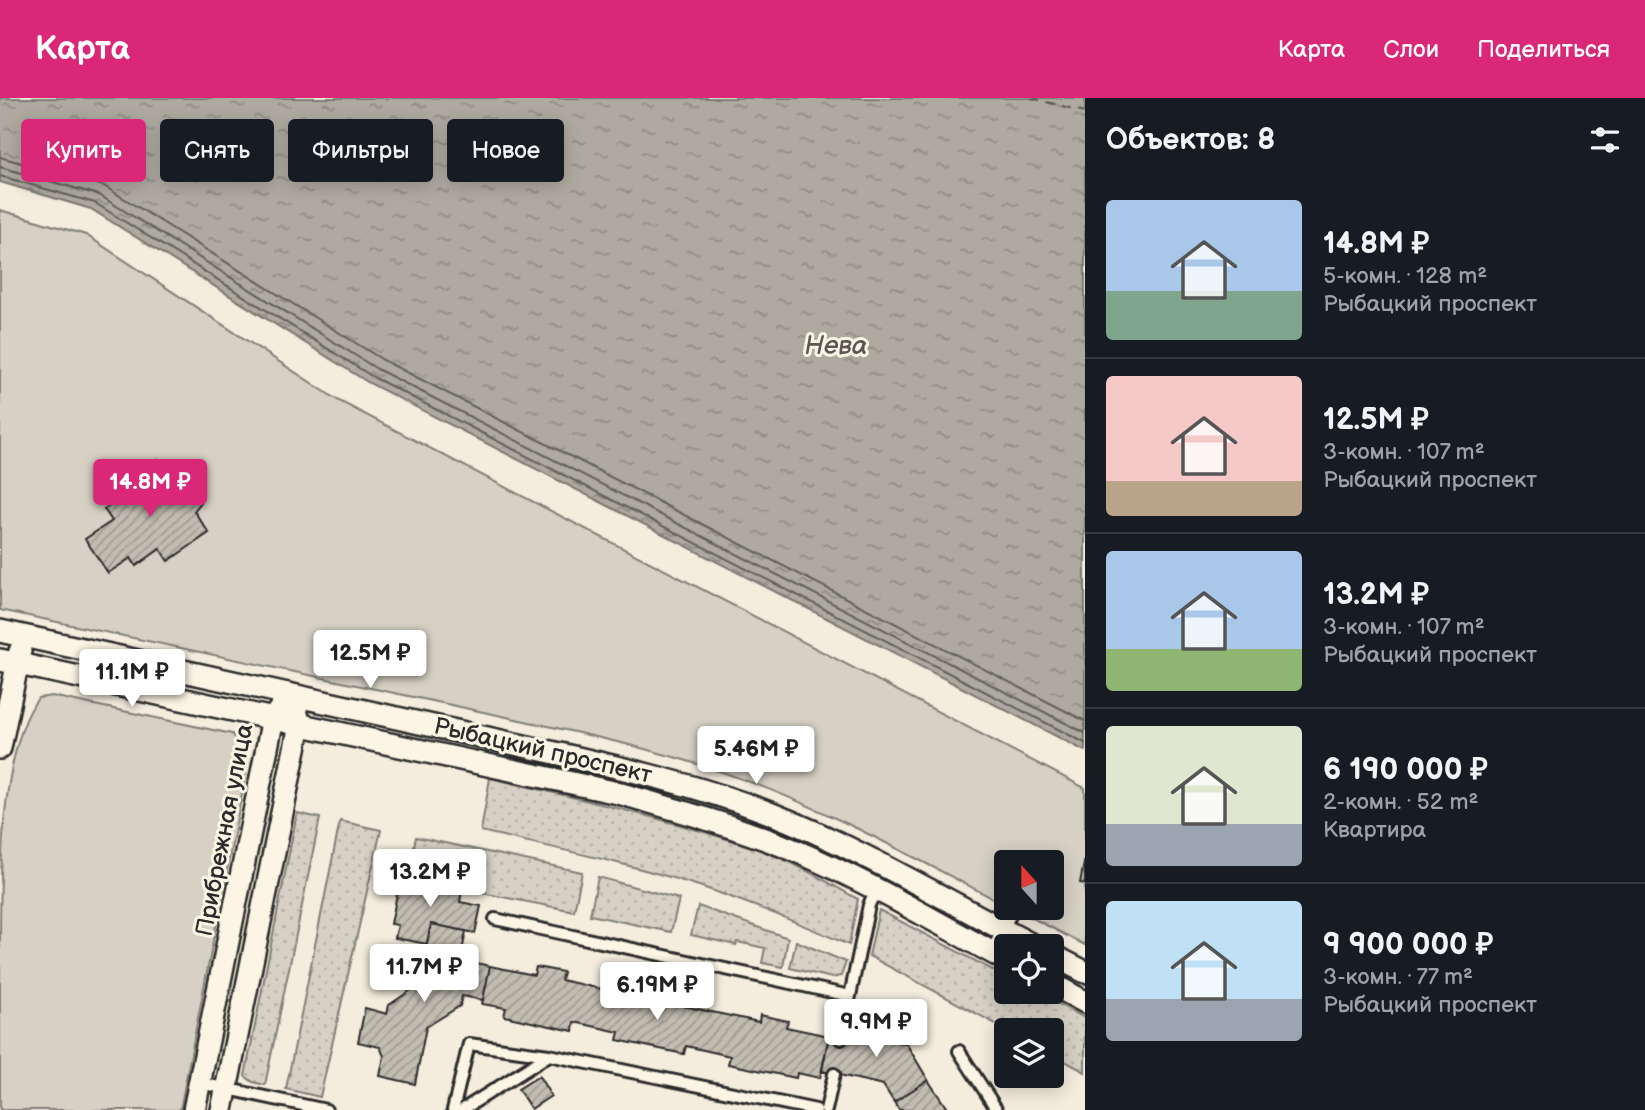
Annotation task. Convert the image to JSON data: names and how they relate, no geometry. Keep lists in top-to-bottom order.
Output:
{
  "streets": {
    "street": ["Рыбацкий проспект", "Прибрежная улица"]
  },
  "crossings": [
    ["Рыбацкий проспект", "Прибрежная улица"]
  ],
  "water": ["Нева"],
  "north": "top",
  "page": {
    "header": "Карта",
    "nav": ["Карта", "Слои", "Поделиться"],
    "heading": "Объектов: 8",
    "chip": [
      "Купить",
      "Снять",
      "Фильтры",
      "Новое"
    ],
    "list": [
      {
        "name": "14.8M ₽",
        "note": "5-комн. · 128 m² · Рыбацкий проспект"
      },
      {
        "name": "12.5M ₽",
        "note": "3-комн. · 107 m² · Рыбацкий проспект"
      },
      {
        "name": "13.2M ₽",
        "note": "3-комн. · 107 m² · Рыбацкий проспект"
      },
      {
        "name": "6 190 000 ₽",
        "note": "2-комн. · 52 m² · Квартира"
      },
      {
        "name": "9 900 000 ₽",
        "note": "3-комн. · 77 m² · Рыбацкий проспект"
      }
    ],
    "price": [
      "14.8M ₽",
      "12.5M ₽",
      "11.1M ₽",
      "5.46M ₽",
      "13.2M ₽",
      "11.7M ₽",
      "6.19M ₽",
      "9.9M ₽"
    ]
  }
}
